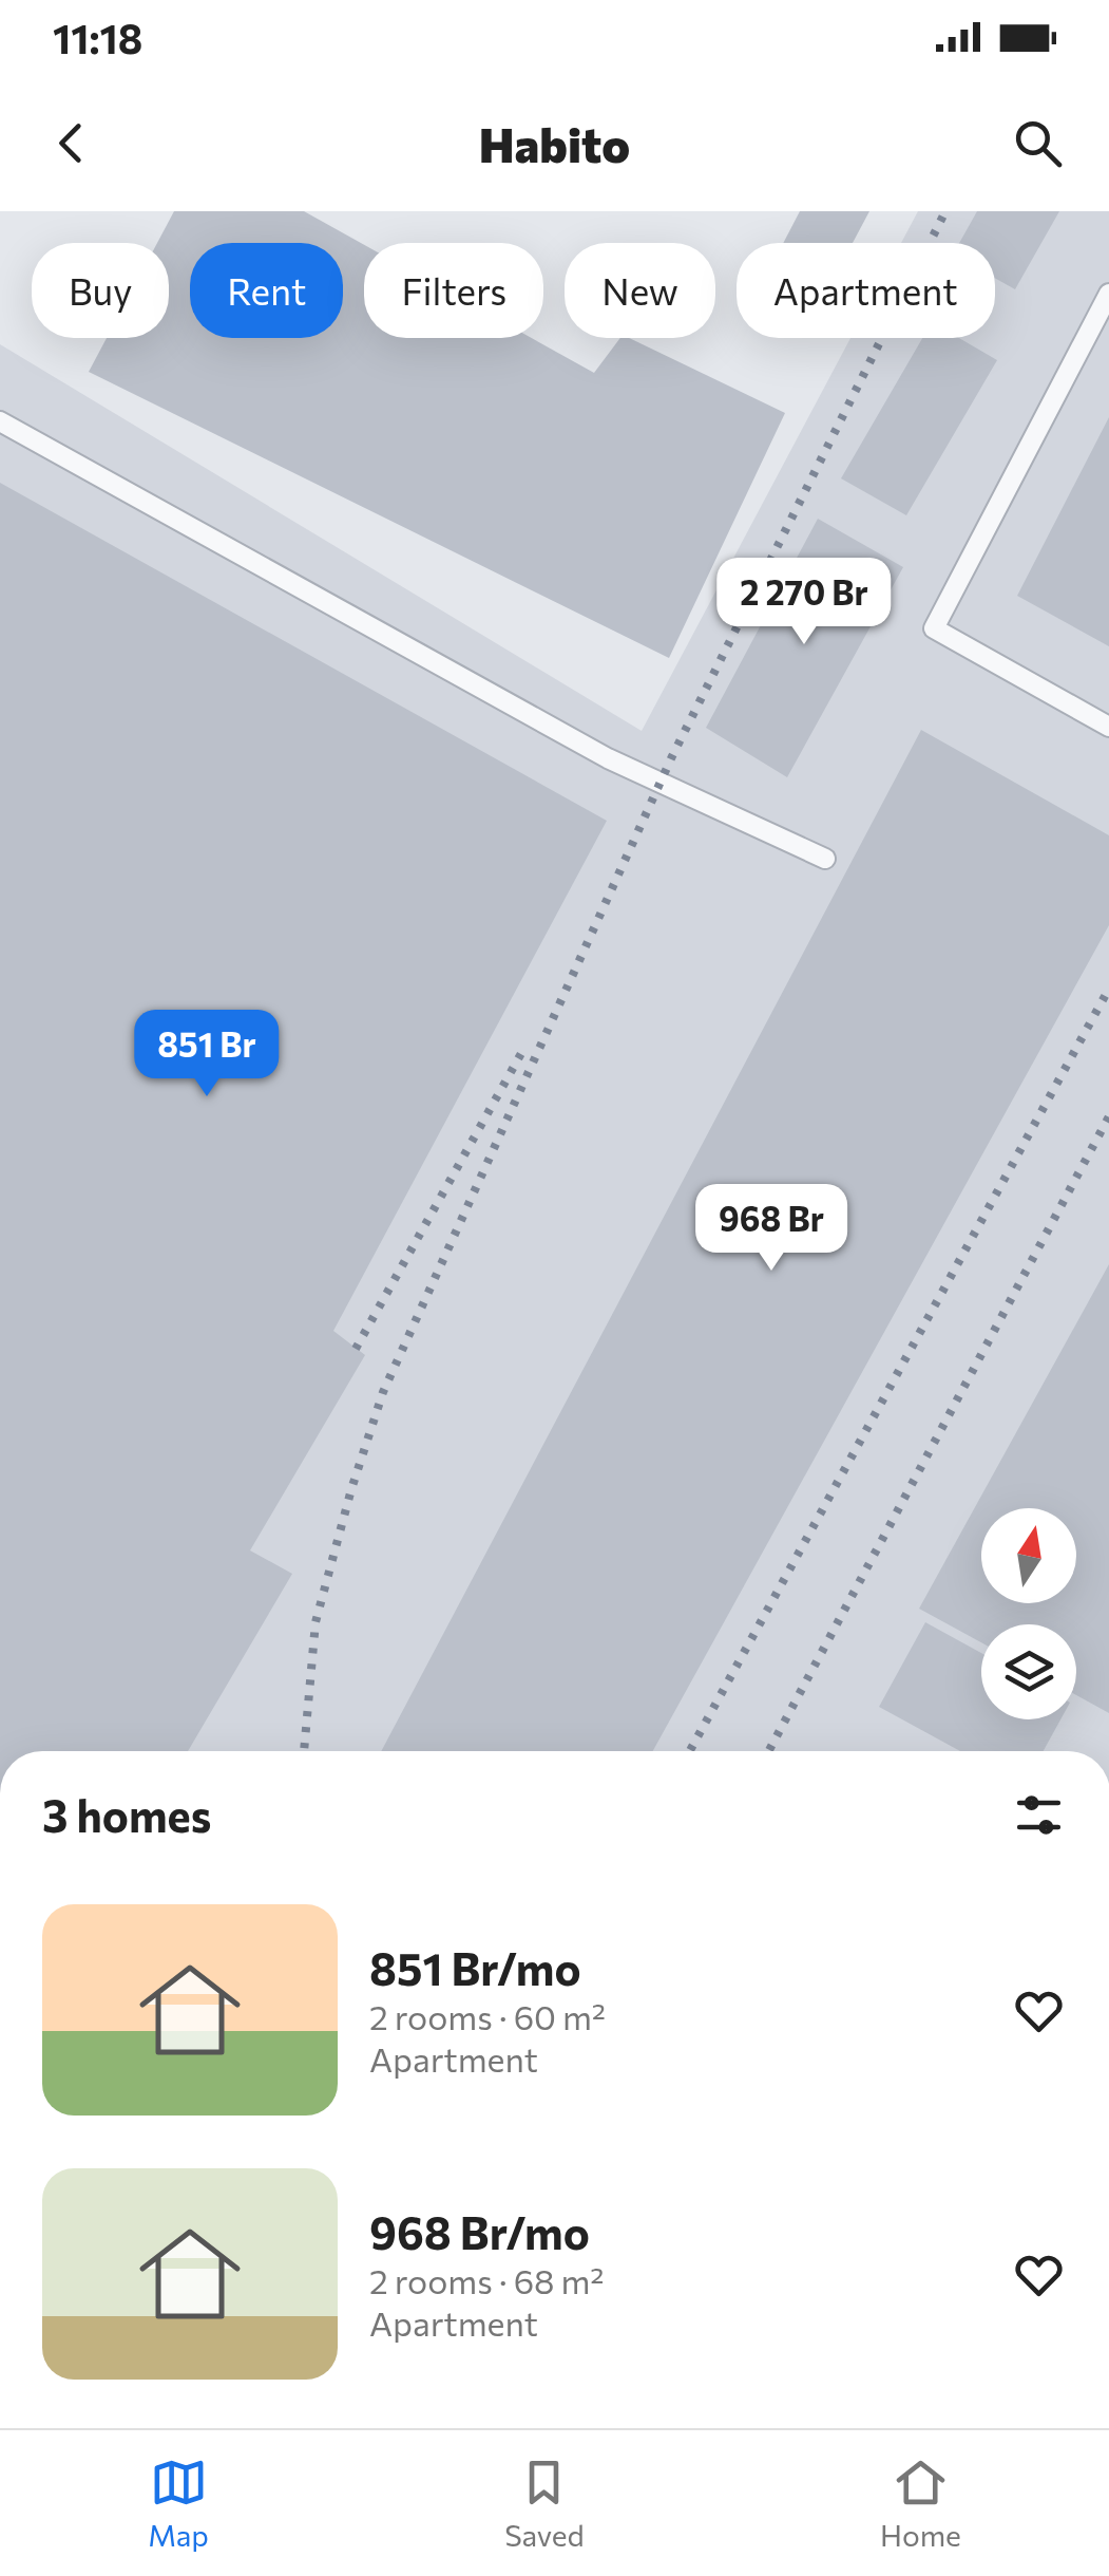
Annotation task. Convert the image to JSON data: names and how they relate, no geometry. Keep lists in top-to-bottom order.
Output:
{
  "north": "top",
  "page": {
    "status": "11:18",
    "header": "Habito",
    "chip": [
      "Buy",
      "Rent",
      "Filters",
      "New",
      "Apartment"
    ],
    "price": ["2 270 Br", "851 Br", "968 Br"],
    "heading": "3 homes",
    "list": [
      {
        "name": "851 Br/mo",
        "note": "2 rooms · 60 m² · Apartment"
      },
      {
        "name": "968 Br/mo",
        "note": "2 rooms · 68 m² · Apartment"
      }
    ],
    "tabs": ["Map", "Saved", "Home"]
  }
}
